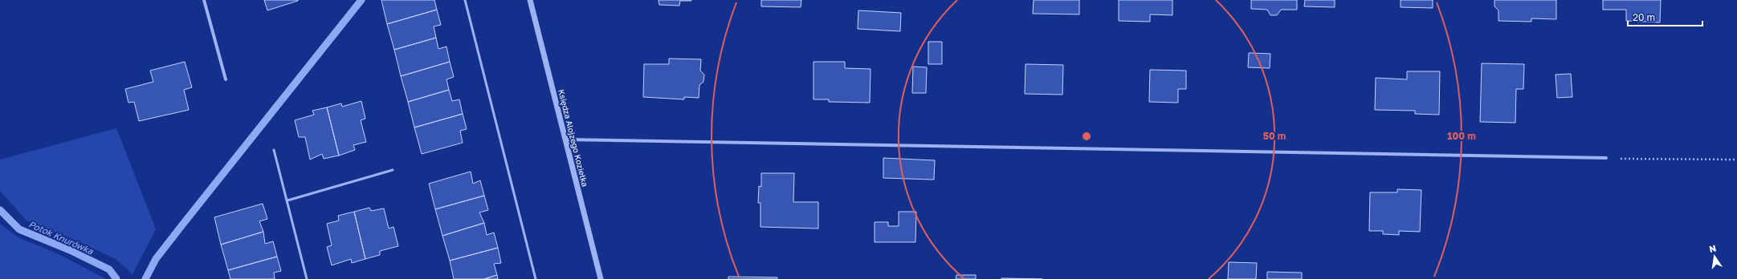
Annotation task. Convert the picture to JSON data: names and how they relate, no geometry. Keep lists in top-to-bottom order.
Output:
{
  "streets": {
    "street": ["Księdza Alojzego Koziełka"]
  },
  "water": ["Potok Knurówka"],
  "scale_bar": "20 m",
  "north": "top",
  "rings": ["50 m", "100 m"]
}
